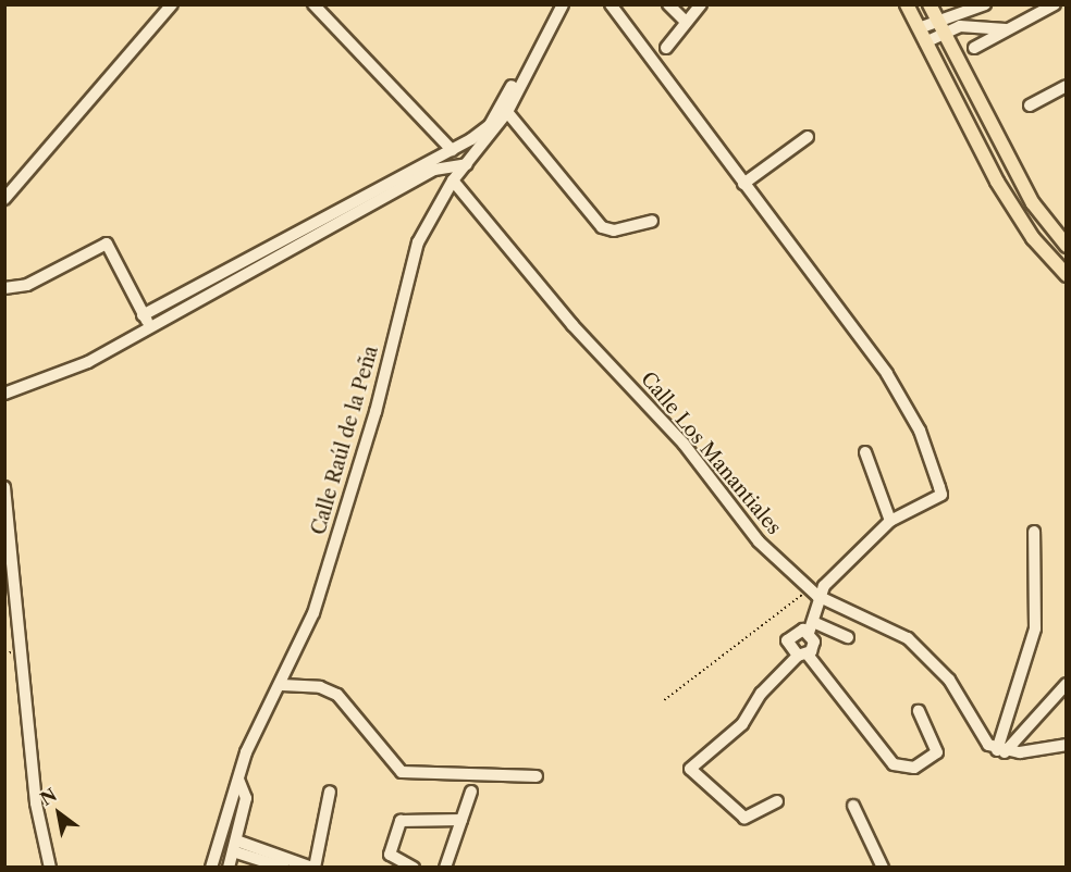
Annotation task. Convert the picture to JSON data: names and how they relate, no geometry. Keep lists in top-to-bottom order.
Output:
{
  "streets": {
    "street": ["Calle Raúl de la Peña", "Calle Los Manantiales"]
  },
  "crossings": [
    ["Calle Raúl de la Peña", "Calle Los Manantiales"]
  ],
  "north": "top left"
}
